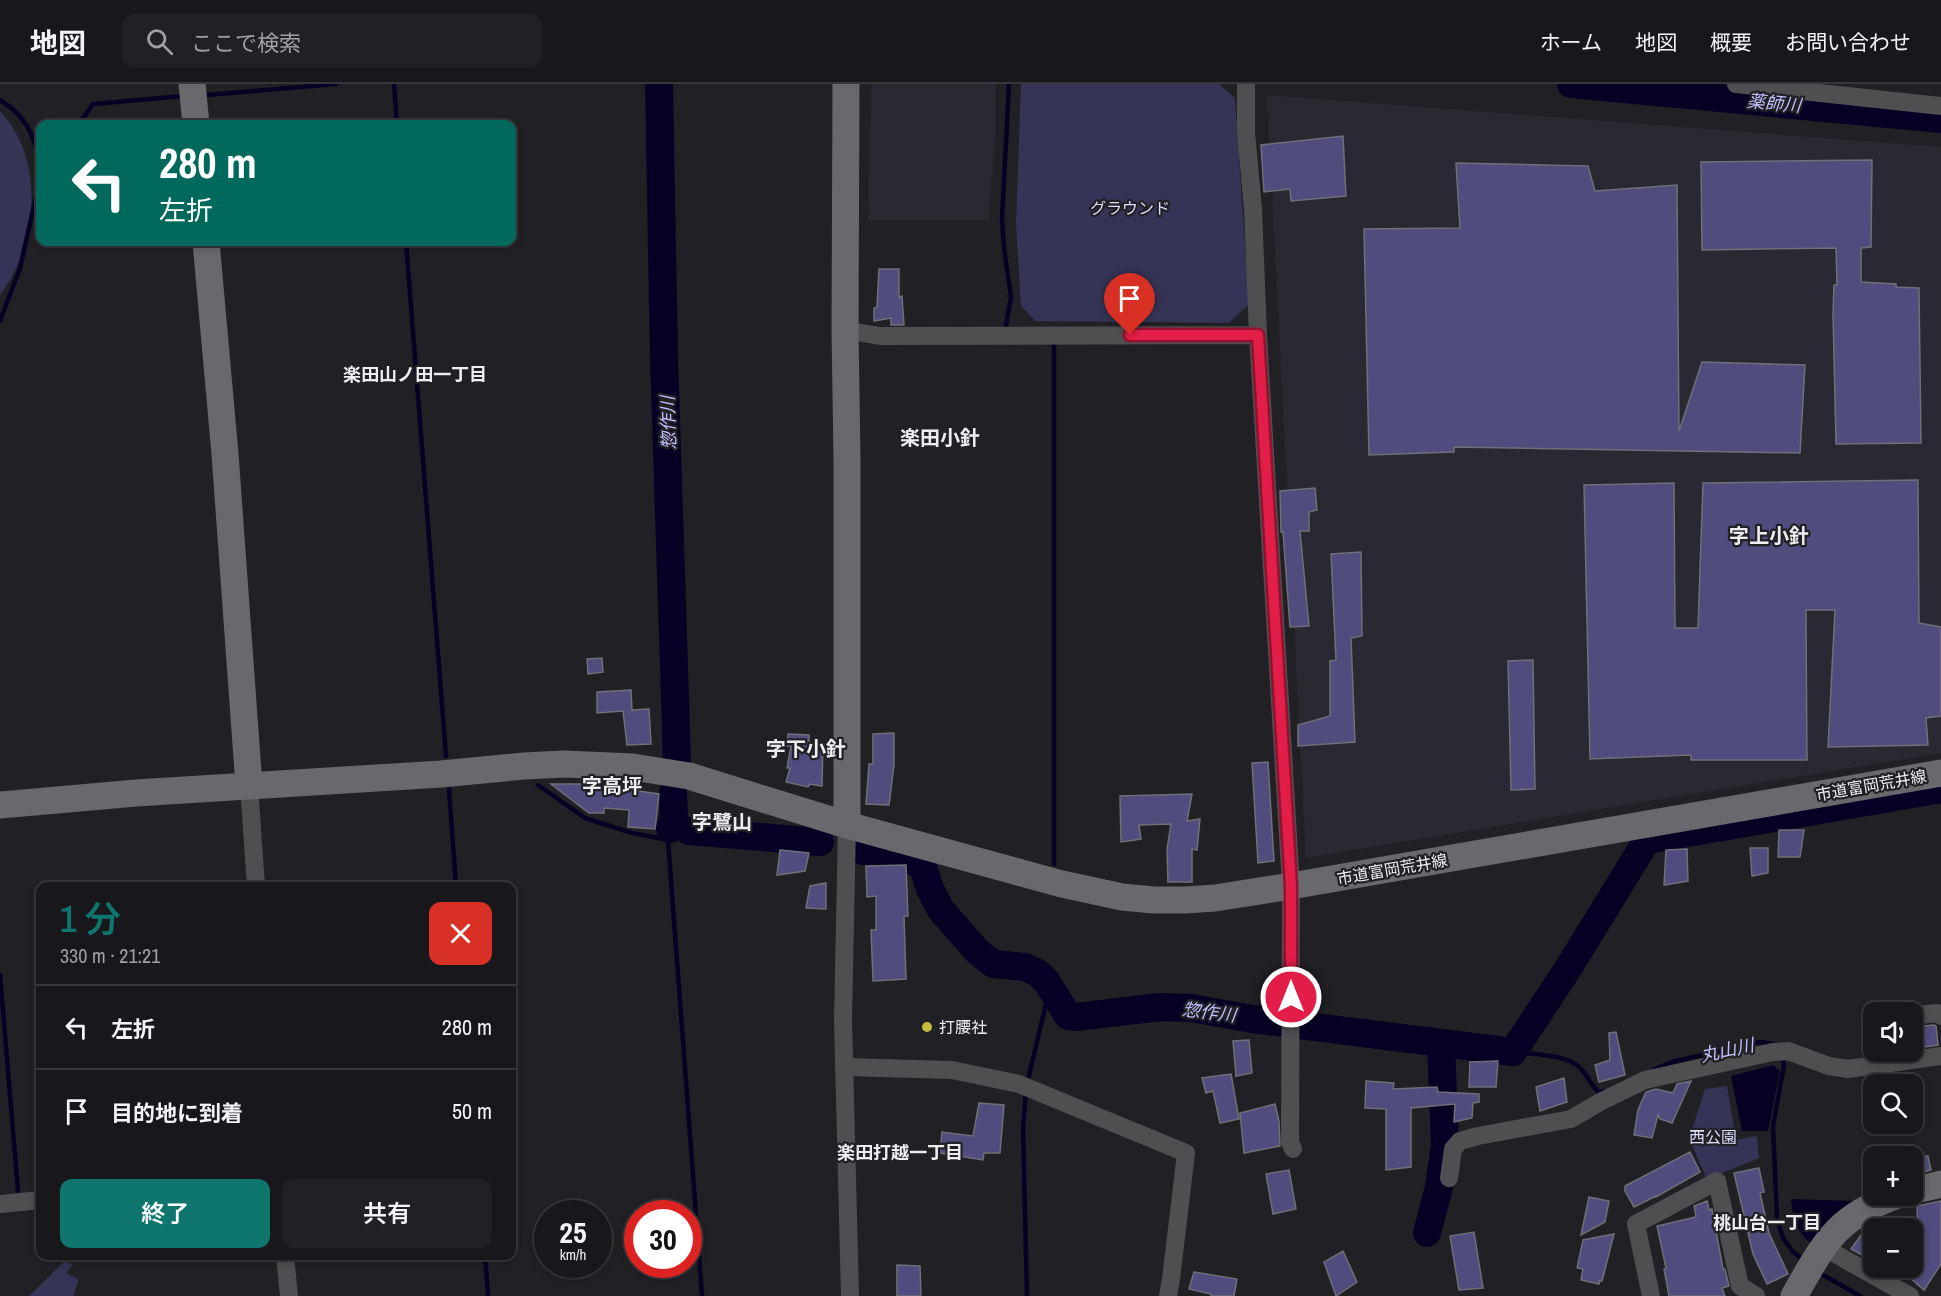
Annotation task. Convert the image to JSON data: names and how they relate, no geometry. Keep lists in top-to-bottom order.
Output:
{
  "streets": {
    "street": ["市道富岡荒井線"]
  },
  "districts": [
    "楽田山ノ田一丁目",
    "楽田小針",
    "字上小針",
    "字下小針",
    "字高坪",
    "字鷺山",
    "楽田打越一丁目",
    "桃山台一丁目"
  ],
  "water": ["薬師川", "惣作川", "丸山川"],
  "parks": ["グラウンド", "西公園"],
  "places": ["打腰社"],
  "page": {
    "header": "地図",
    "search": "ここで検索",
    "nav": [
      "ホーム",
      "地図",
      "概要",
      "お問い合わせ"
    ],
    "turn": ["280 m", "左折"],
    "heading": ["1 分", "330 m · 21:21"],
    "list": [
      {
        "name": "左折",
        "value": "280 m"
      },
      {
        "name": "目的地に到着",
        "value": "50 m"
      }
    ],
    "map_buttons": ["+", "−"],
    "buttons": ["終了", "共有"],
    "speed": "25 km/h",
    "limit": "30"
  }
}
